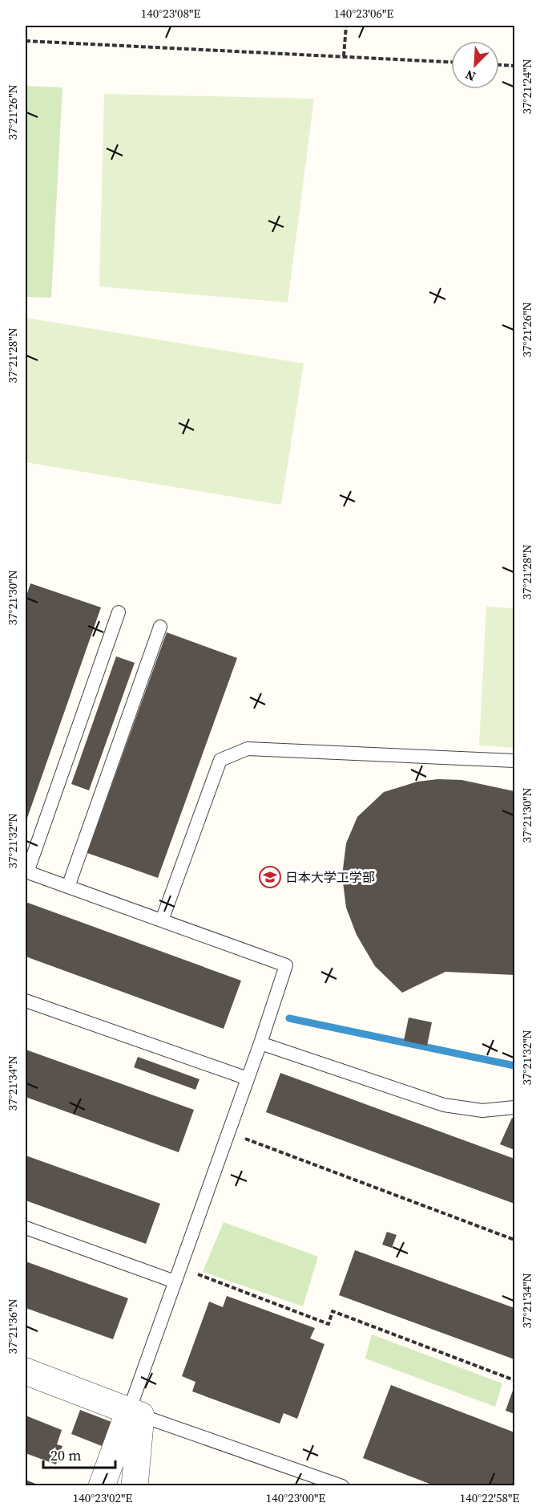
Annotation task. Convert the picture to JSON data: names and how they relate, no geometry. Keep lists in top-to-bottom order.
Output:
{
  "places": {
    "school or university": ["日本大学工学部"]
  },
  "scale_bar": "20 m",
  "north": "bottom left",
  "coordinates": [
    "140°23'08\"E",
    "140°23'06\"E",
    "37°21'24\"N",
    "37°21'26\"N",
    "37°21'28\"N",
    "37°21'30\"N",
    "37°21'32\"N",
    "37°21'34\"N",
    "37°21'36\"N",
    "140°23'02\"E",
    "140°23'00\"E",
    "140°22'58\"E"
  ]
}
